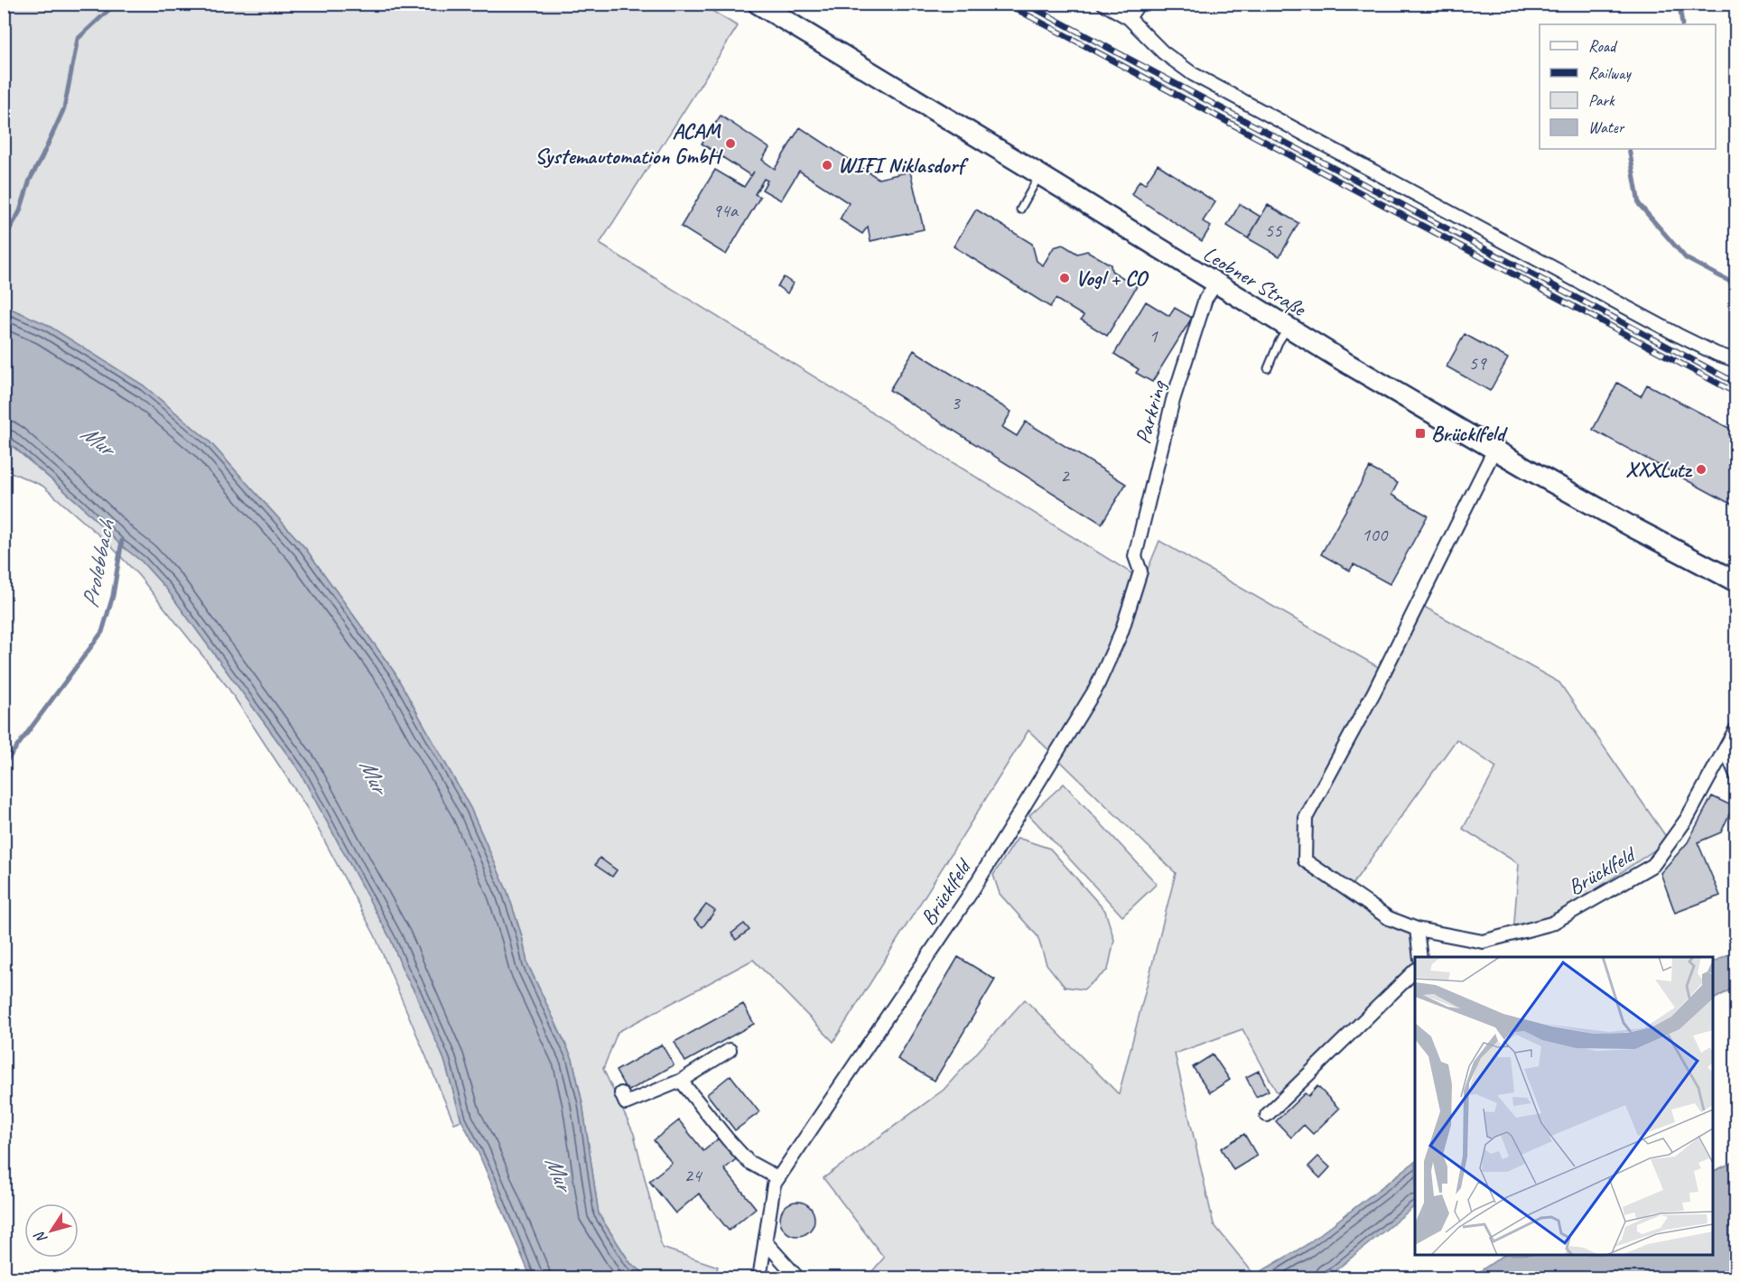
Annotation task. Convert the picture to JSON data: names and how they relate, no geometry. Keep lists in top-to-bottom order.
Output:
{
  "streets": {
    "main road": ["Leobner Straße"],
    "street": ["Parkring", "Brücklfeld"]
  },
  "crossings": [
    ["Leobner Straße", "Parkring"],
    ["Leobner Straße", "Brücklfeld"],
    ["Parkring", "Brücklfeld"]
  ],
  "water": ["Mur", "Prolebbach"],
  "places": {
    "other": [
      "ACAM Systemautomation GmbH",
      "WIFI Niklasdorf",
      "Vogl + CO",
      "XXXLutz"
    ],
    "transit": ["Brücklfeld"]
  },
  "house_numbers": [
    "94a",
    "55",
    "1",
    "59",
    "3",
    "2",
    "100",
    "24"
  ],
  "legend": [
    "Road",
    "Railway",
    "Park",
    "Water"
  ],
  "north": "bottom left"
}
